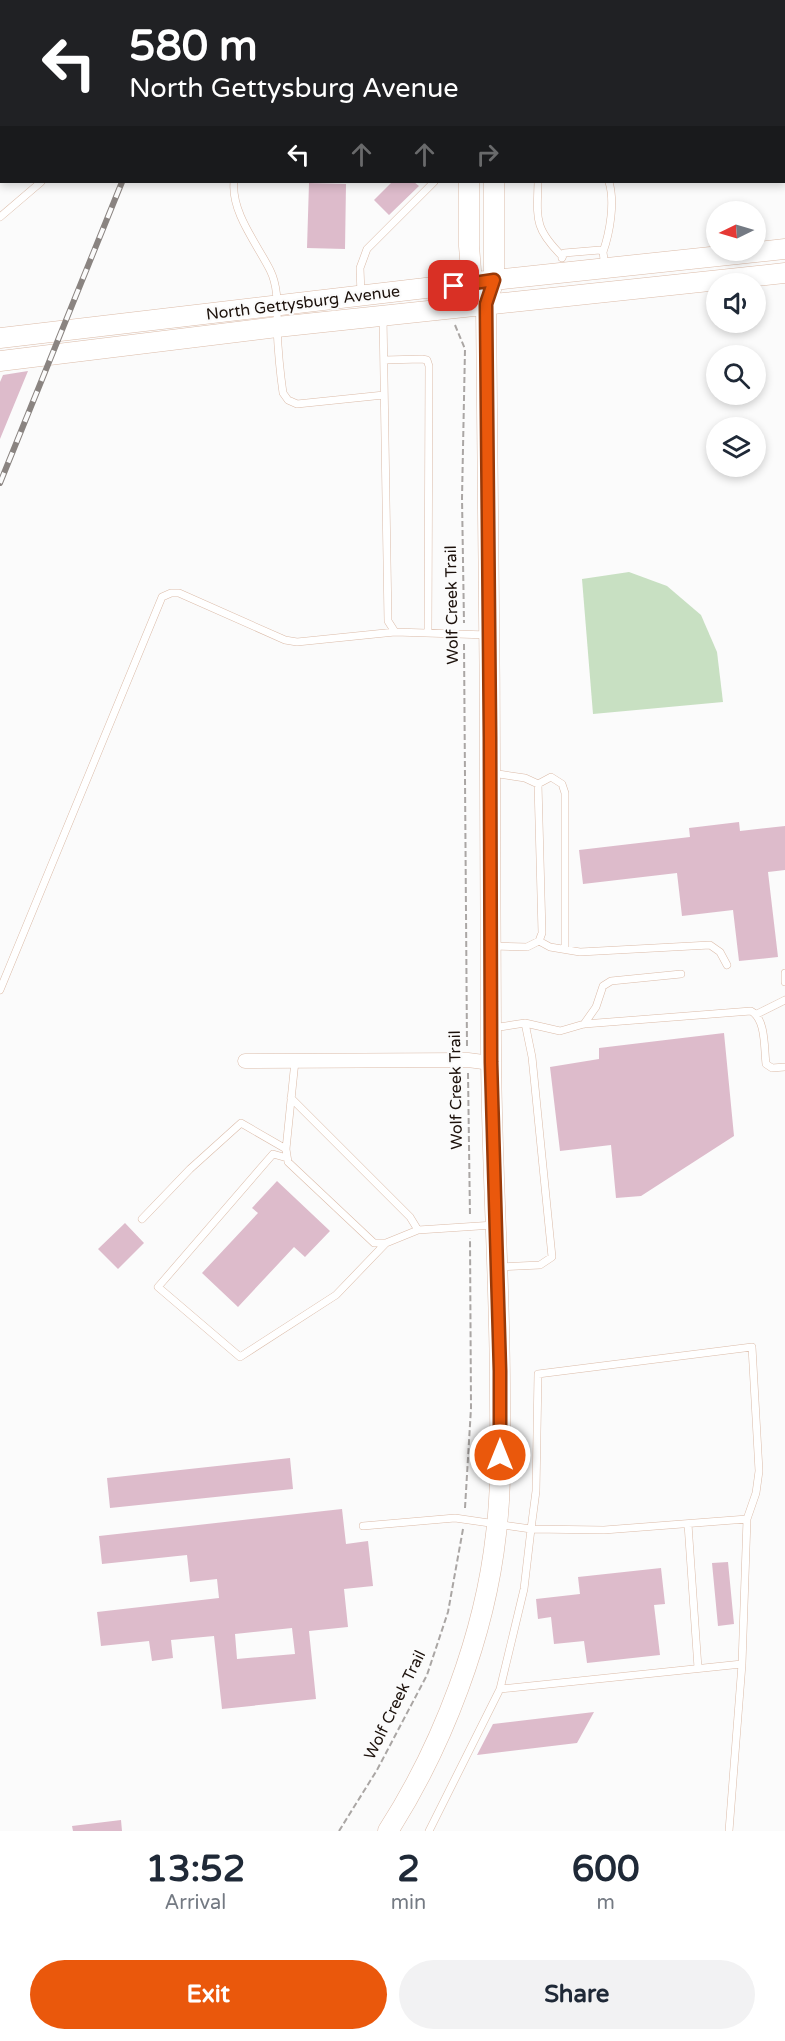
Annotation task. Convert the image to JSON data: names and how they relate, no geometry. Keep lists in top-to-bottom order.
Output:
{
  "streets": {
    "main road": ["North Gettysburg Avenue"],
    "path": ["Wolf Creek Trail"]
  },
  "north": "left",
  "page": {
    "turn": ["580 m", "North Gettysburg Avenue"],
    "eta": [
      "13:52",
      "Arrival",
      "2",
      "min",
      "600",
      "m"
    ],
    "buttons": ["Exit", "Share"]
  }
}
